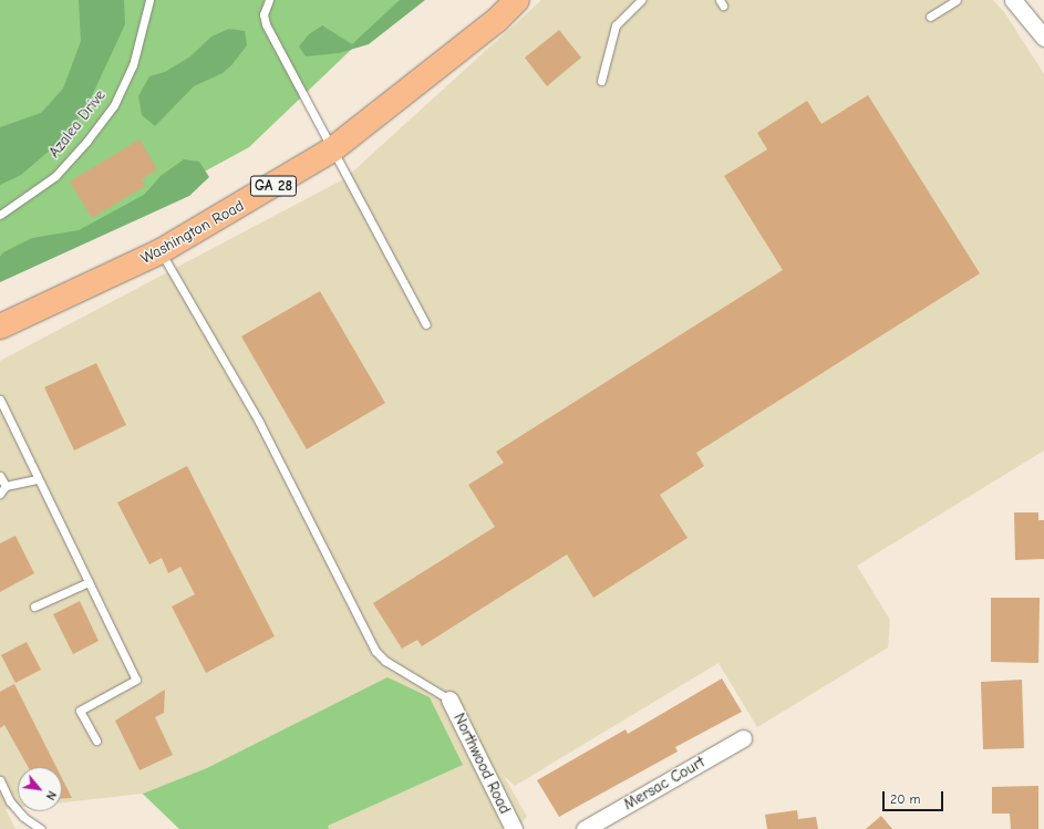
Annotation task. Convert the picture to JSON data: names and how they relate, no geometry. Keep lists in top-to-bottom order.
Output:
{
  "streets": {
    "main road": ["GA 28", "Washington Road"],
    "street": ["Northwood Road", "Mersac Court"],
    "lane": ["Azalea Drive"]
  },
  "scale_bar": "20 m",
  "north": "bottom right"
}
